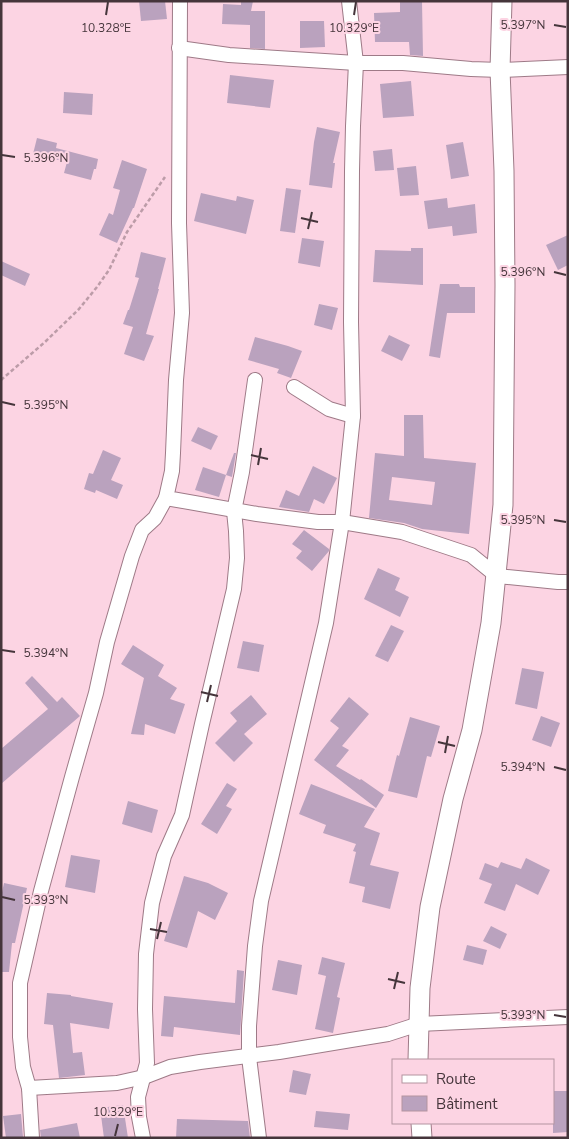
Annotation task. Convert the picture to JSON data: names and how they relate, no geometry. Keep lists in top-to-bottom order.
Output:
{
  "legend": ["Route", "Bâtiment"],
  "coordinates": [
    "5.397°N",
    "10.328°E",
    "10.329°E",
    "5.396°N",
    "5.395°N",
    "5.394°N",
    "5.393°N"
  ]
}
